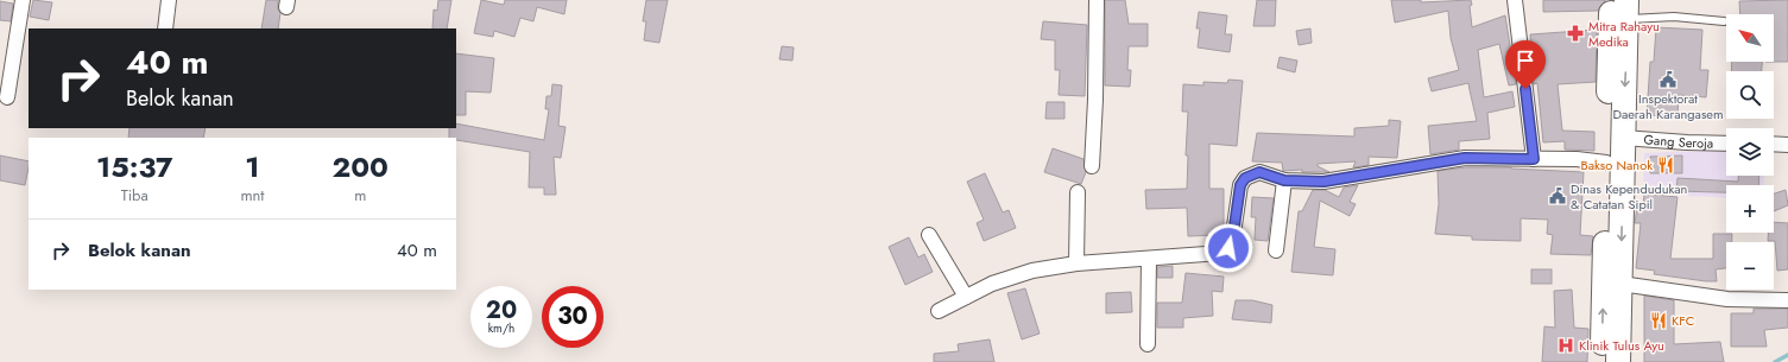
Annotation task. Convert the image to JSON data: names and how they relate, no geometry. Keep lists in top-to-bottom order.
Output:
{
  "streets": {
    "street": ["Gang Seroja"]
  },
  "places": {
    "pharmacy": ["Mitra Rahayu Medika"],
    "public building": ["Inspektorat Daerah Karangasem", "Dinas Kependudukan & Catatan Sipil"],
    "restaurant": ["Bakso Nanok", "KFC"],
    "hospital": ["Klinik Tulus Ayu"]
  },
  "north": "top left",
  "page": {
    "map_buttons": ["+", "−"],
    "turn": ["40 m", "Belok kanan"],
    "eta": [
      "15:37",
      "Tiba",
      "1",
      "mnt",
      "200",
      "m"
    ],
    "list": [
      {
        "name": "Belok kanan",
        "value": "40 m"
      }
    ],
    "speed": "20 km/h",
    "limit": "30"
  }
}
